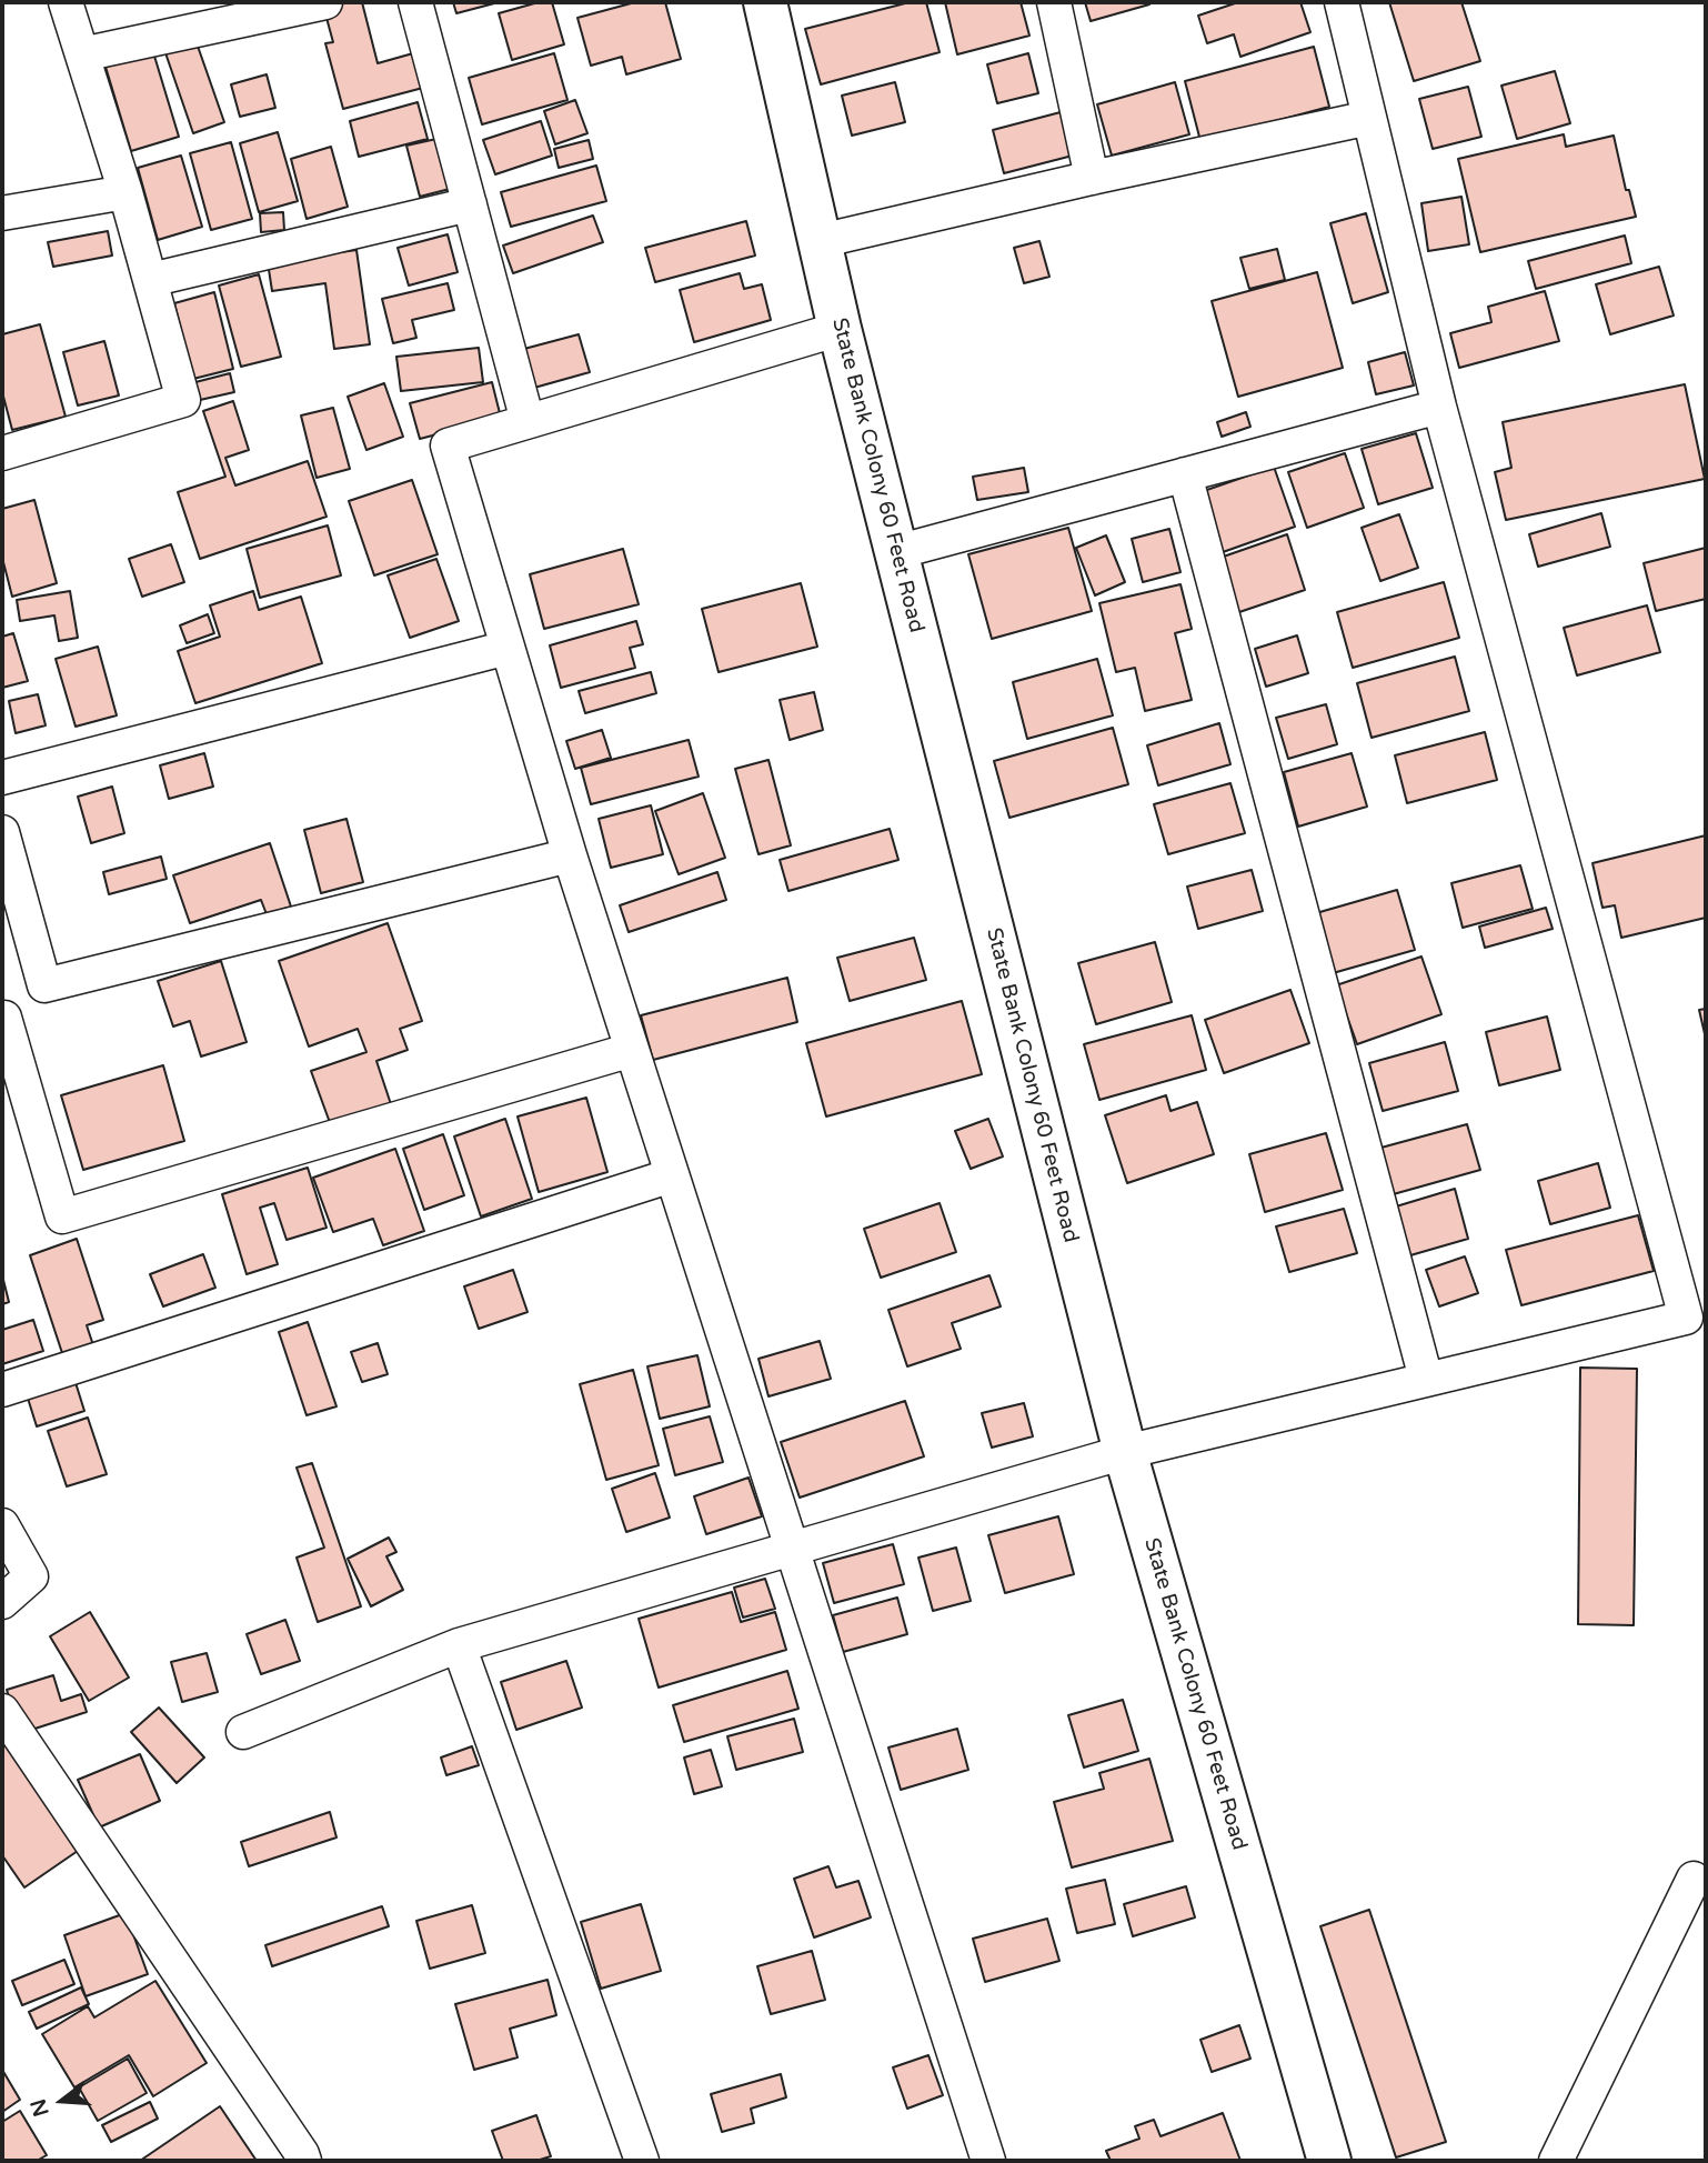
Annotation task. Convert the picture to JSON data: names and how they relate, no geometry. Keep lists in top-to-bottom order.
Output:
{
  "streets": {
    "street": ["State Bank Colony 60 Feet Road"]
  },
  "north": "left"
}
